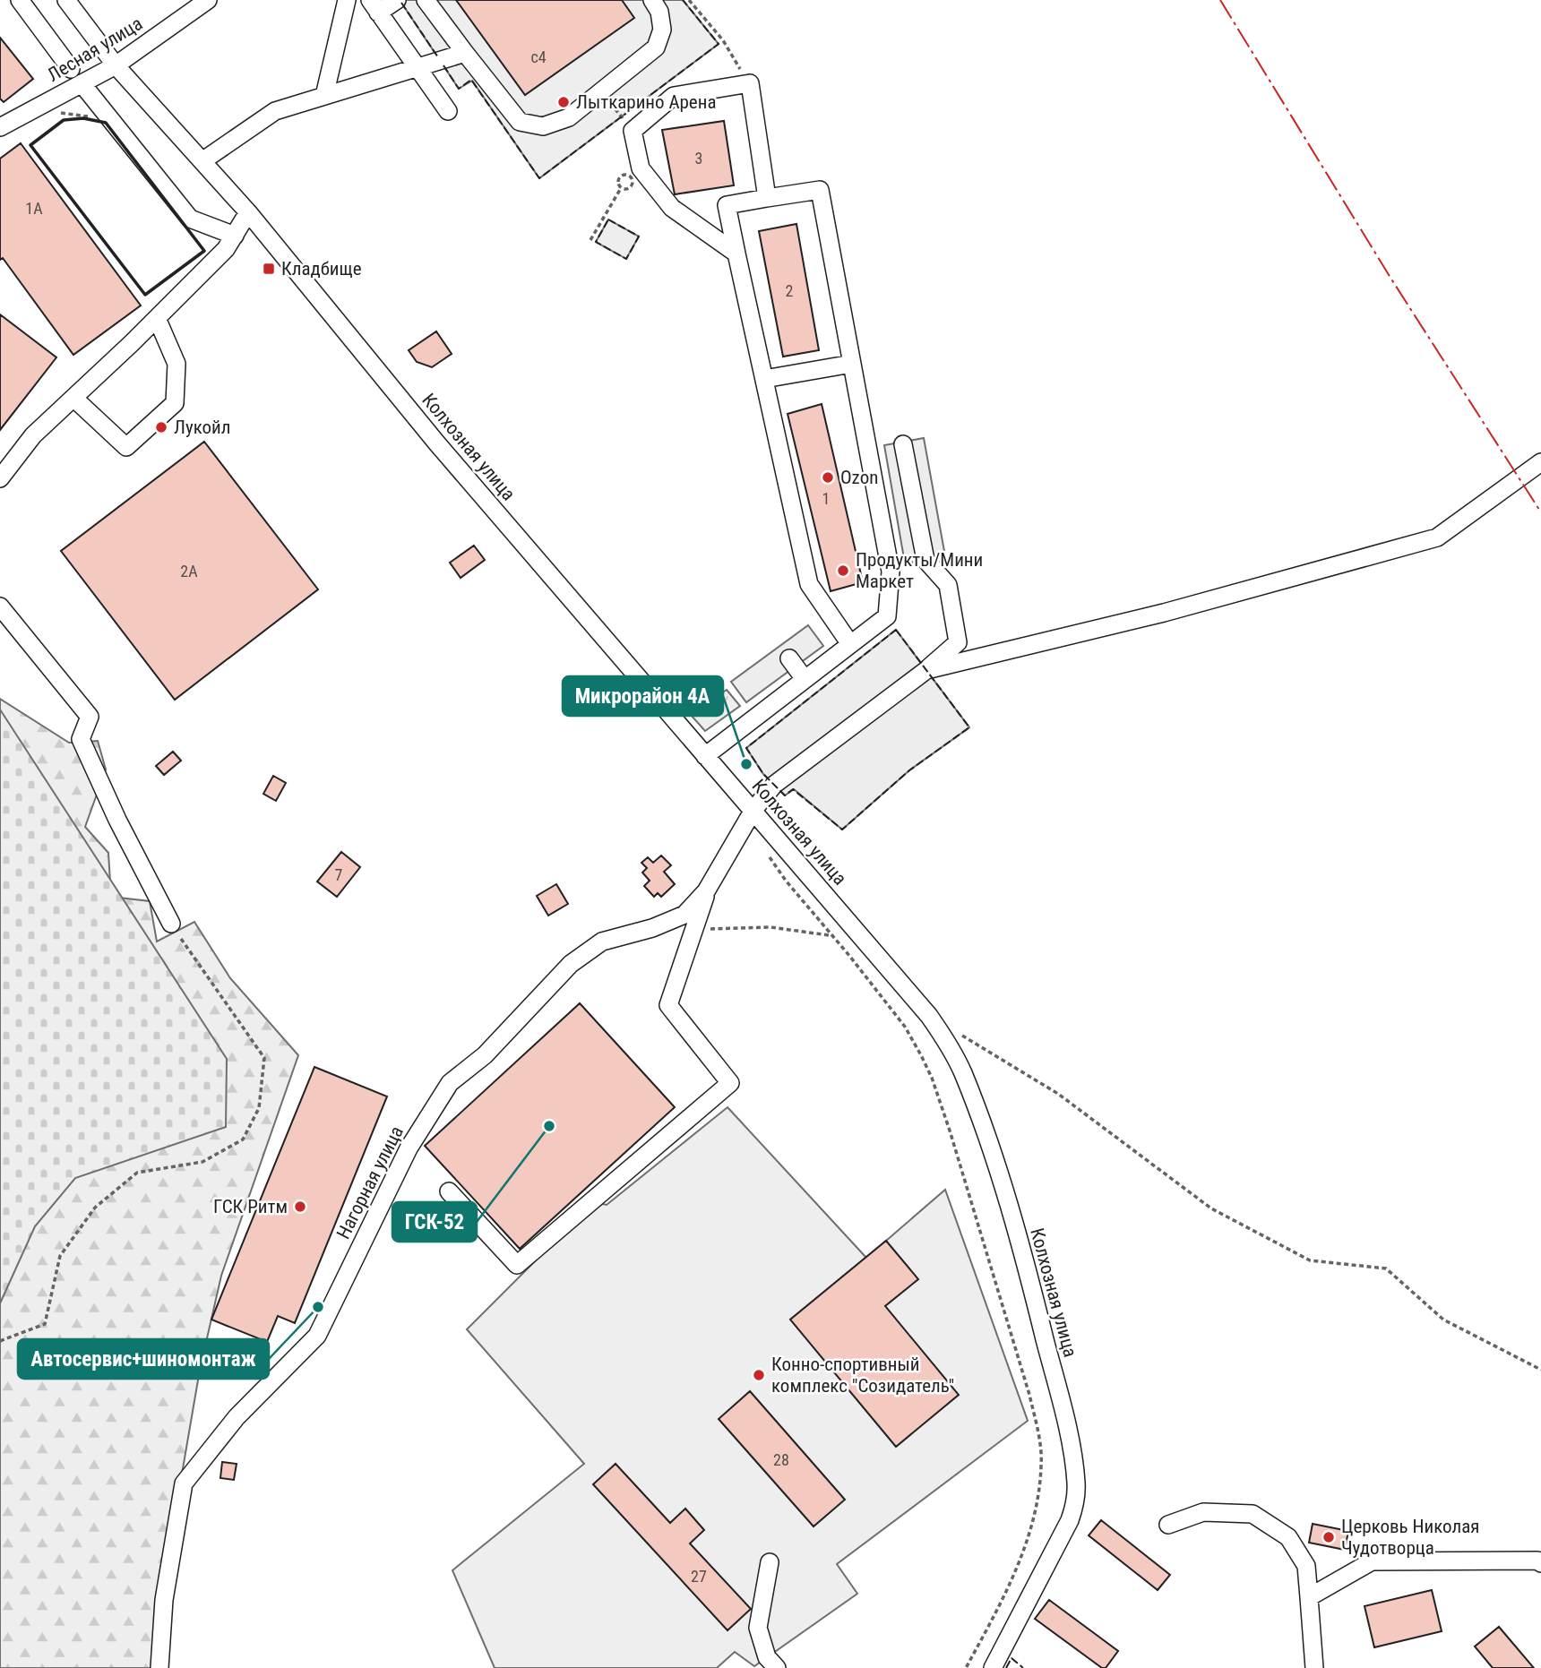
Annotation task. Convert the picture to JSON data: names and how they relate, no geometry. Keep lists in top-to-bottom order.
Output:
{
  "streets": {
    "street": ["Лесная улица", "Колхозная улица", "Нагорная улица"]
  },
  "crossings": [
    ["Лесная улица", "Колхозная улица"],
    ["Колхозная улица", "Нагорная улица"]
  ],
  "places": {
    "other": [
      "Лыткарино Арена",
      "Лукойл",
      "Ozon",
      "Продукты/Мини Маркет",
      "Микрорайон 4А",
      "ГСК-52",
      "ГСК Ритм",
      "Автосервис+шиномонтаж",
      "Конно-спортивный комплекс \"Созидатель\"",
      "Церковь Николая Чудотворца"
    ],
    "transit": ["Кладбище"]
  },
  "house_numbers": [
    "с4",
    "3",
    "1А",
    "2",
    "1",
    "2А",
    "7",
    "28",
    "27"
  ]
}
